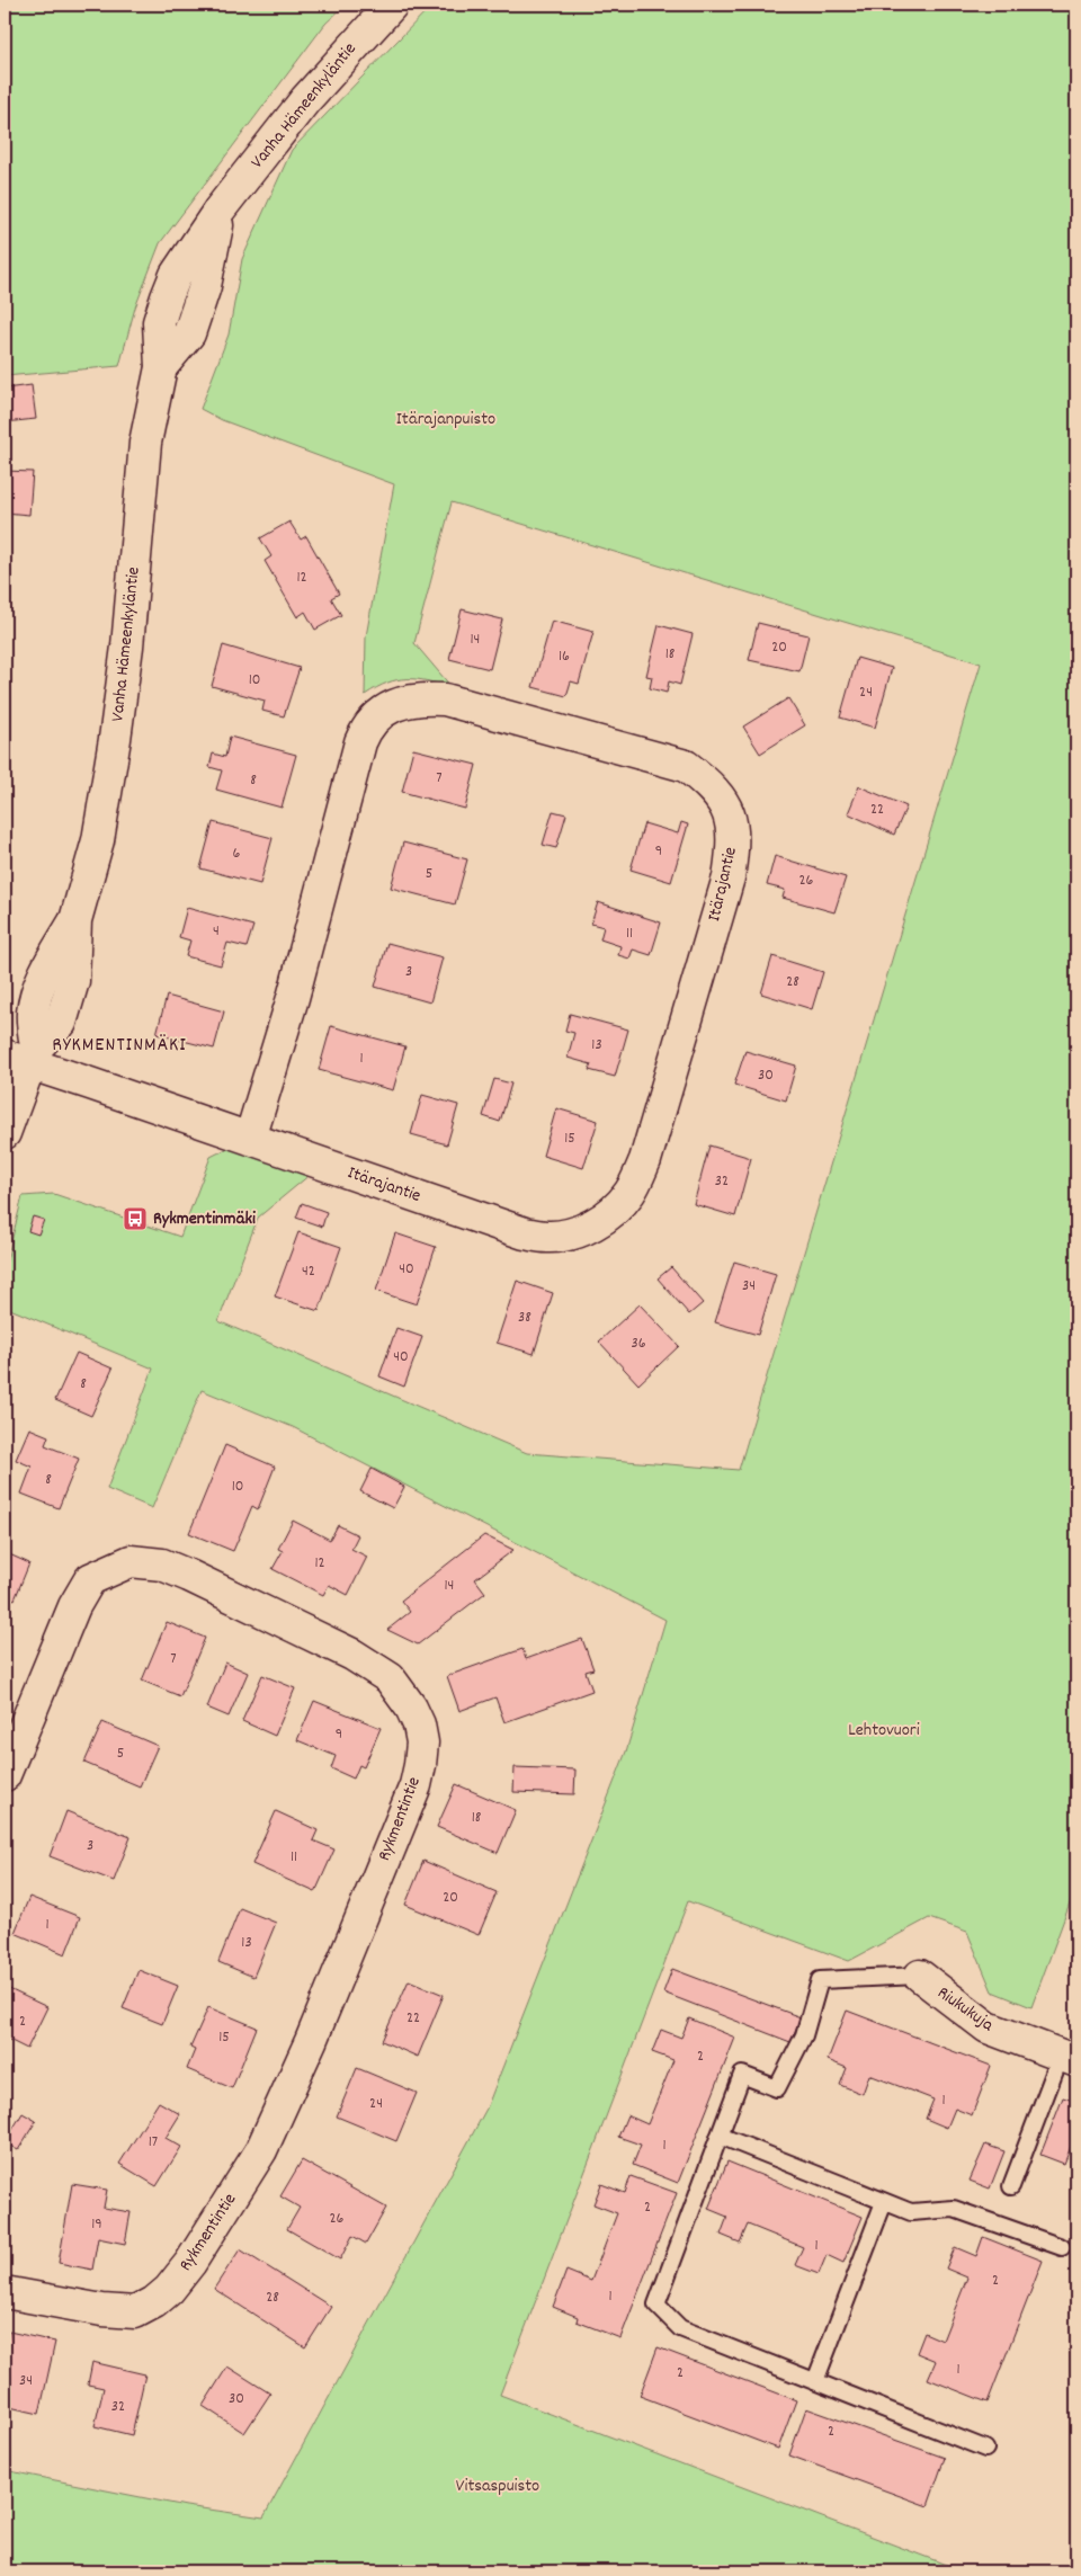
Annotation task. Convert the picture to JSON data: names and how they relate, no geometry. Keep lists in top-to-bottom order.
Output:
{
  "streets": {
    "street": [
      "Vanha Hämeenkyläntie",
      "Itärajantie",
      "Rykmentintie",
      "Riukukuja"
    ]
  },
  "crossings": [
    ["Vanha Hämeenkyläntie", "Itärajantie"]
  ],
  "districts": ["RYKMENTINMÄKI"],
  "parks": ["Itärajanpuisto", "Lehtovuori", "Vitsaspuisto"],
  "places": {
    "bus stop": ["Rykmentinmäki"]
  },
  "house_numbers": [
    "12",
    "14",
    "20",
    "18",
    "16",
    "10",
    "24",
    "7",
    "8",
    "22",
    "9",
    "6",
    "5",
    "26",
    "4",
    "11",
    "3",
    "28",
    "13",
    "1",
    "30",
    "15",
    "32",
    "40",
    "42",
    "34",
    "38",
    "36",
    "40",
    "8",
    "8",
    "10",
    "12",
    "14",
    "7",
    "9",
    "5",
    "18",
    "3",
    "11",
    "20",
    "1",
    "13",
    "22",
    "2",
    "15",
    "2",
    "1",
    "24",
    "17",
    "1",
    "2",
    "26",
    "19",
    "1",
    "2",
    "1",
    "28",
    "1",
    "2",
    "34",
    "30",
    "32",
    "2"
  ]
}
